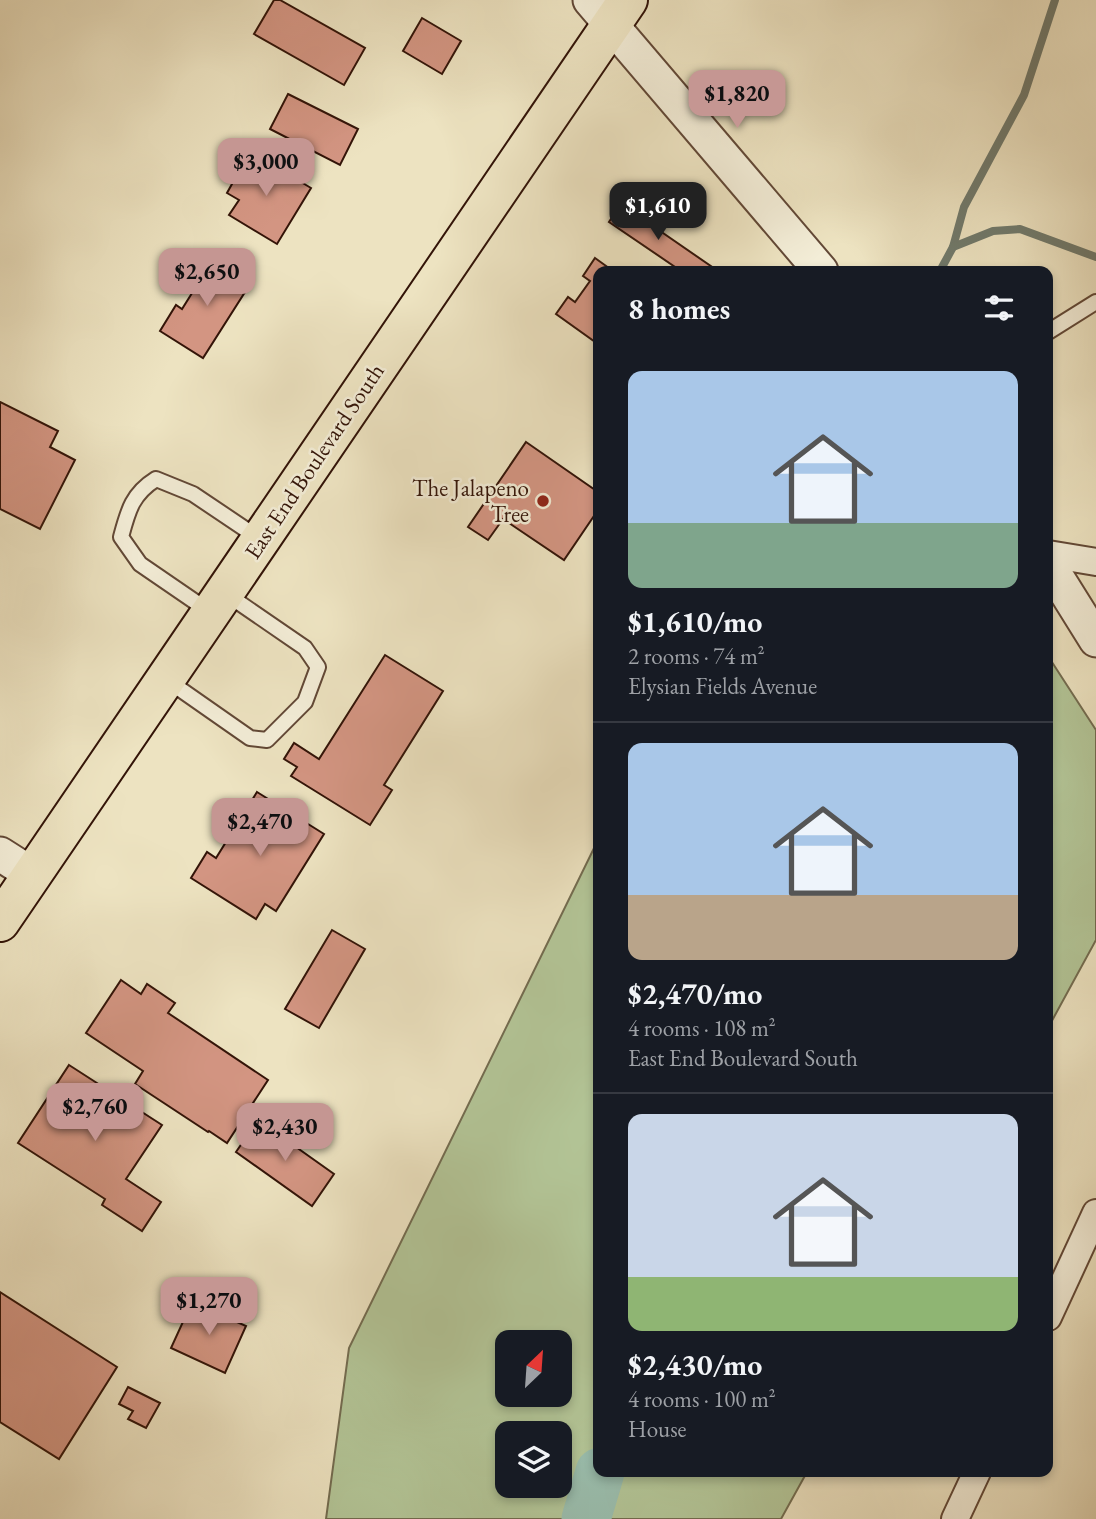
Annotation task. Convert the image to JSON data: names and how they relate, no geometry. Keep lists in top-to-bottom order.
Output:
{
  "streets": {
    "highway": ["East End Boulevard South"]
  },
  "places": ["The Jalapeno Tree"],
  "north": "top right",
  "page": {
    "price": [
      "$1,820",
      "$3,000",
      "$1,610",
      "$2,650",
      "$2,470",
      "$2,760",
      "$2,430",
      "$1,270"
    ],
    "heading": "8 homes",
    "list": [
      {
        "name": "$1,610/mo",
        "note": "2 rooms · 74 m² · Elysian Fields Avenue"
      },
      {
        "name": "$2,470/mo",
        "note": "4 rooms · 108 m² · East End Boulevard South"
      },
      {
        "name": "$2,430/mo",
        "note": "4 rooms · 100 m² · House"
      }
    ]
  }
}
